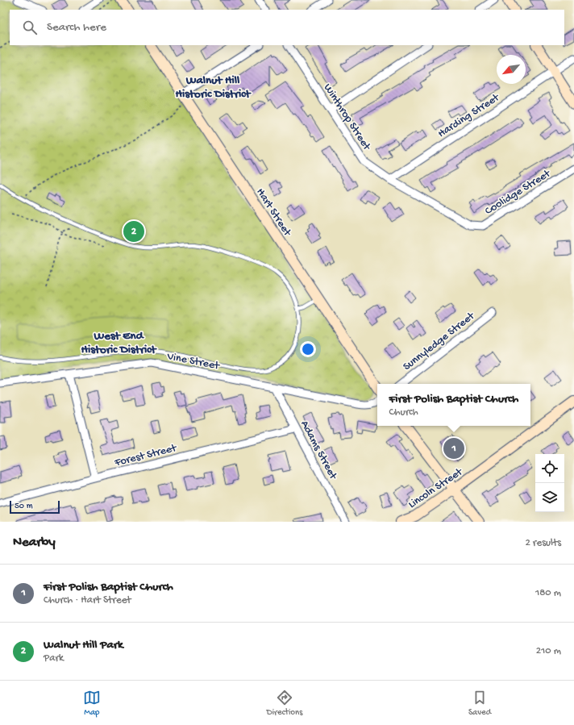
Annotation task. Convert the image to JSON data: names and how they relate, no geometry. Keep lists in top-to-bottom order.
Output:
{
  "streets": {
    "street": [
      "Harding Street",
      "Winthrop Street",
      "Coolidge Street",
      "Hart Street",
      "Sunnyledge Street",
      "Vine Street",
      "Adams Street",
      "Forest Street",
      "Lincoln Street"
    ]
  },
  "crossings": [
    ["Harding Street", "Winthrop Street"],
    ["Winthrop Street", "Coolidge Street"],
    ["Vine Street", "Adams Street"],
    ["Adams Street", "Forest Street"]
  ],
  "districts": ["Walnut Hill Historic District", "West End Historic District"],
  "scale_bar": "50 m",
  "north": "bottom left",
  "page": {
    "search": "Search here",
    "pins": ["2", "1"],
    "popup": ["First Polish Baptist Church", "Church"],
    "scale": "50 m",
    "heading": ["Nearby", "2 results"],
    "list": [
      {
        "mark": "1",
        "name": "First Polish Baptist Church",
        "note": "Church · Hart Street",
        "value": "180 m"
      },
      {
        "mark": "2",
        "name": "Walnut Hill Park",
        "note": "Park",
        "value": "210 m"
      }
    ],
    "nav": ["Map", "Directions", "Saved"]
  }
}
